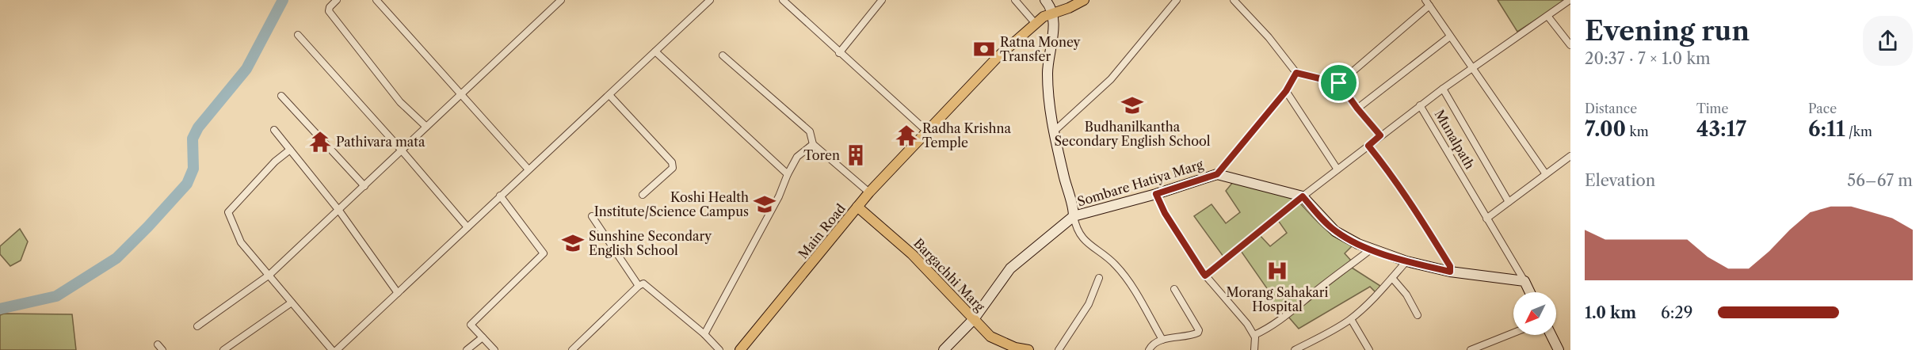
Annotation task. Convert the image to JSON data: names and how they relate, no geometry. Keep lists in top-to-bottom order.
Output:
{
  "streets": {
    "main road": ["Main Road", "Bargachhi Marg"],
    "street": ["Munalpath", "Sombare Hatiya Marg"]
  },
  "crossings": [
    ["Main Road", "Bargachhi Marg"]
  ],
  "places": {
    "bank": ["Ratna Money Transfer"],
    "school or university": ["Budhanilkantha Secondary English School", "Koshi Health Institute/Science Campus", "Sunshine Secondary English School"],
    "temple": ["Radha Krishna Temple", "Pathivara mata"],
    "building": ["Toren"],
    "hospital": ["Morang Sahakari Hospital"]
  },
  "north": "bottom left",
  "page": {
    "heading": ["Evening run", "20:37 · 7 × 1.0 km"],
    "stats": [
      ["Distance", "7.00 km"],
      ["Time", "43:17"],
      ["Pace", "6:11 /km"]
    ],
    "chart": ["Elevation", "56–67 m"],
    "list": [
      {
        "name": "1.0 km",
        "note": "6:29"
      }
    ]
  }
}
